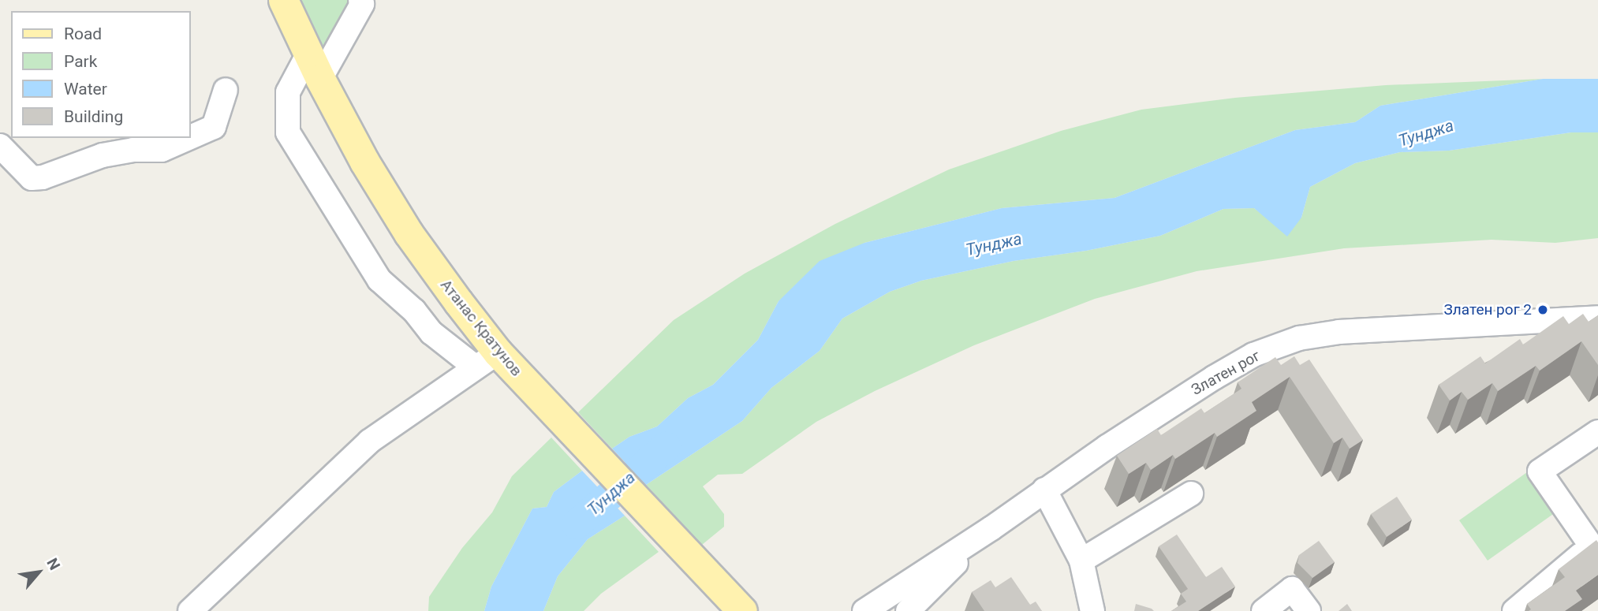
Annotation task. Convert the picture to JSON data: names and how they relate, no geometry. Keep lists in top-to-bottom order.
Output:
{
  "streets": {
    "main road": ["Атанас Кратунов"],
    "street": ["Златен рог"]
  },
  "water": ["Тунджа"],
  "places": ["Златен рог 2"],
  "legend": [
    "Road",
    "Park",
    "Water",
    "Building"
  ],
  "north": "top right"
}
